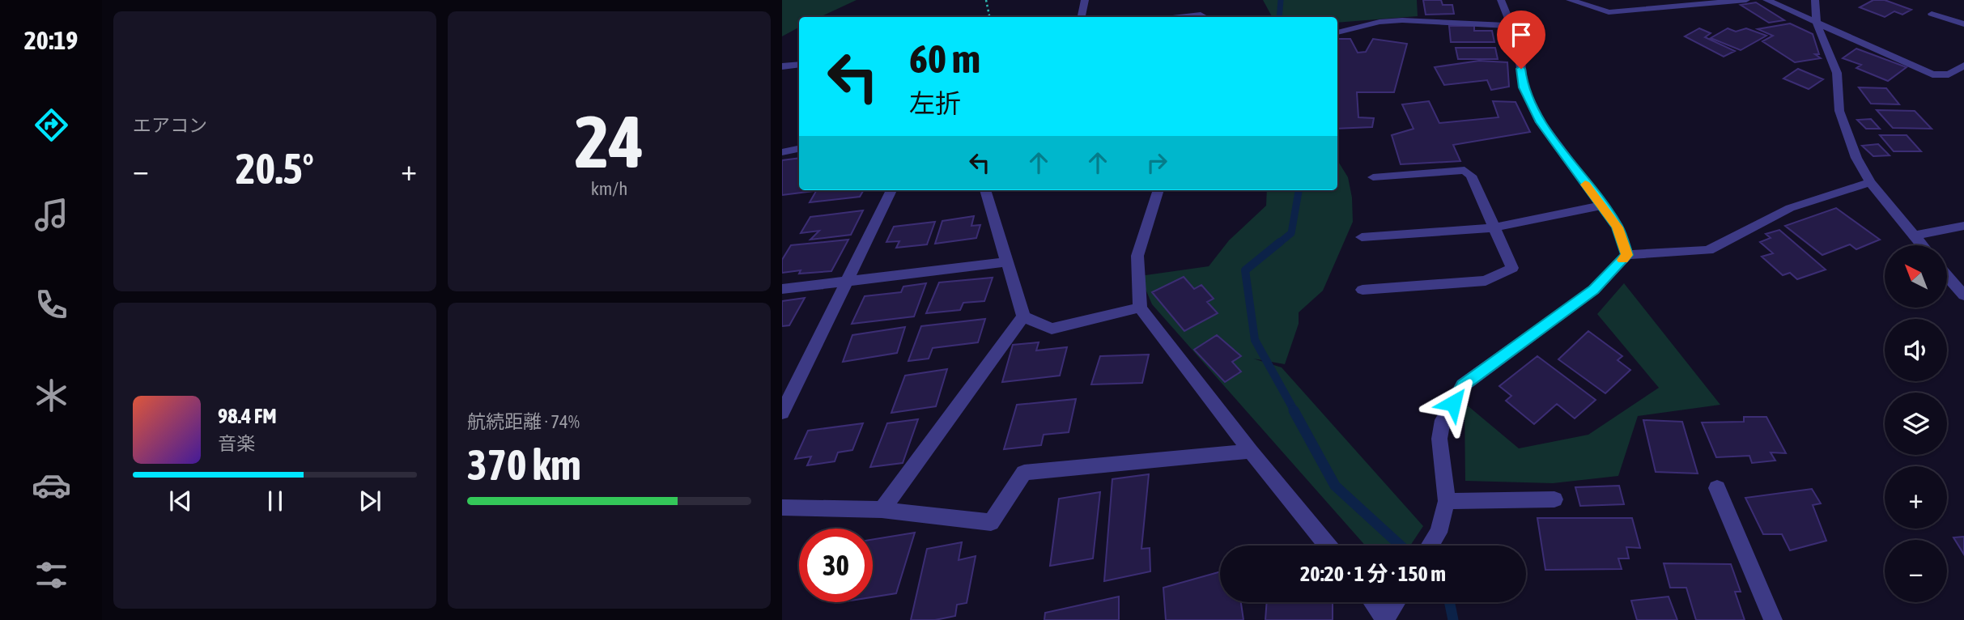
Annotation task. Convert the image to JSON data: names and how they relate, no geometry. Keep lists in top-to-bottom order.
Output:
{
  "north": "top left",
  "page": {
    "tabs": "20:19",
    "tile": [
      "エアコン",
      ["24", "km/h"],
      ["航続距離 · 74%", "370 km"]
    ],
    "turn": ["60 m", "左折"],
    "heat": ["−", "20.5°", "+"],
    "map_buttons": ["+", "−"],
    "song": ["98.4 FM", "音楽"],
    "limit": "30",
    "trip": "20:20 · 1 分 · 150 m"
  }
}
